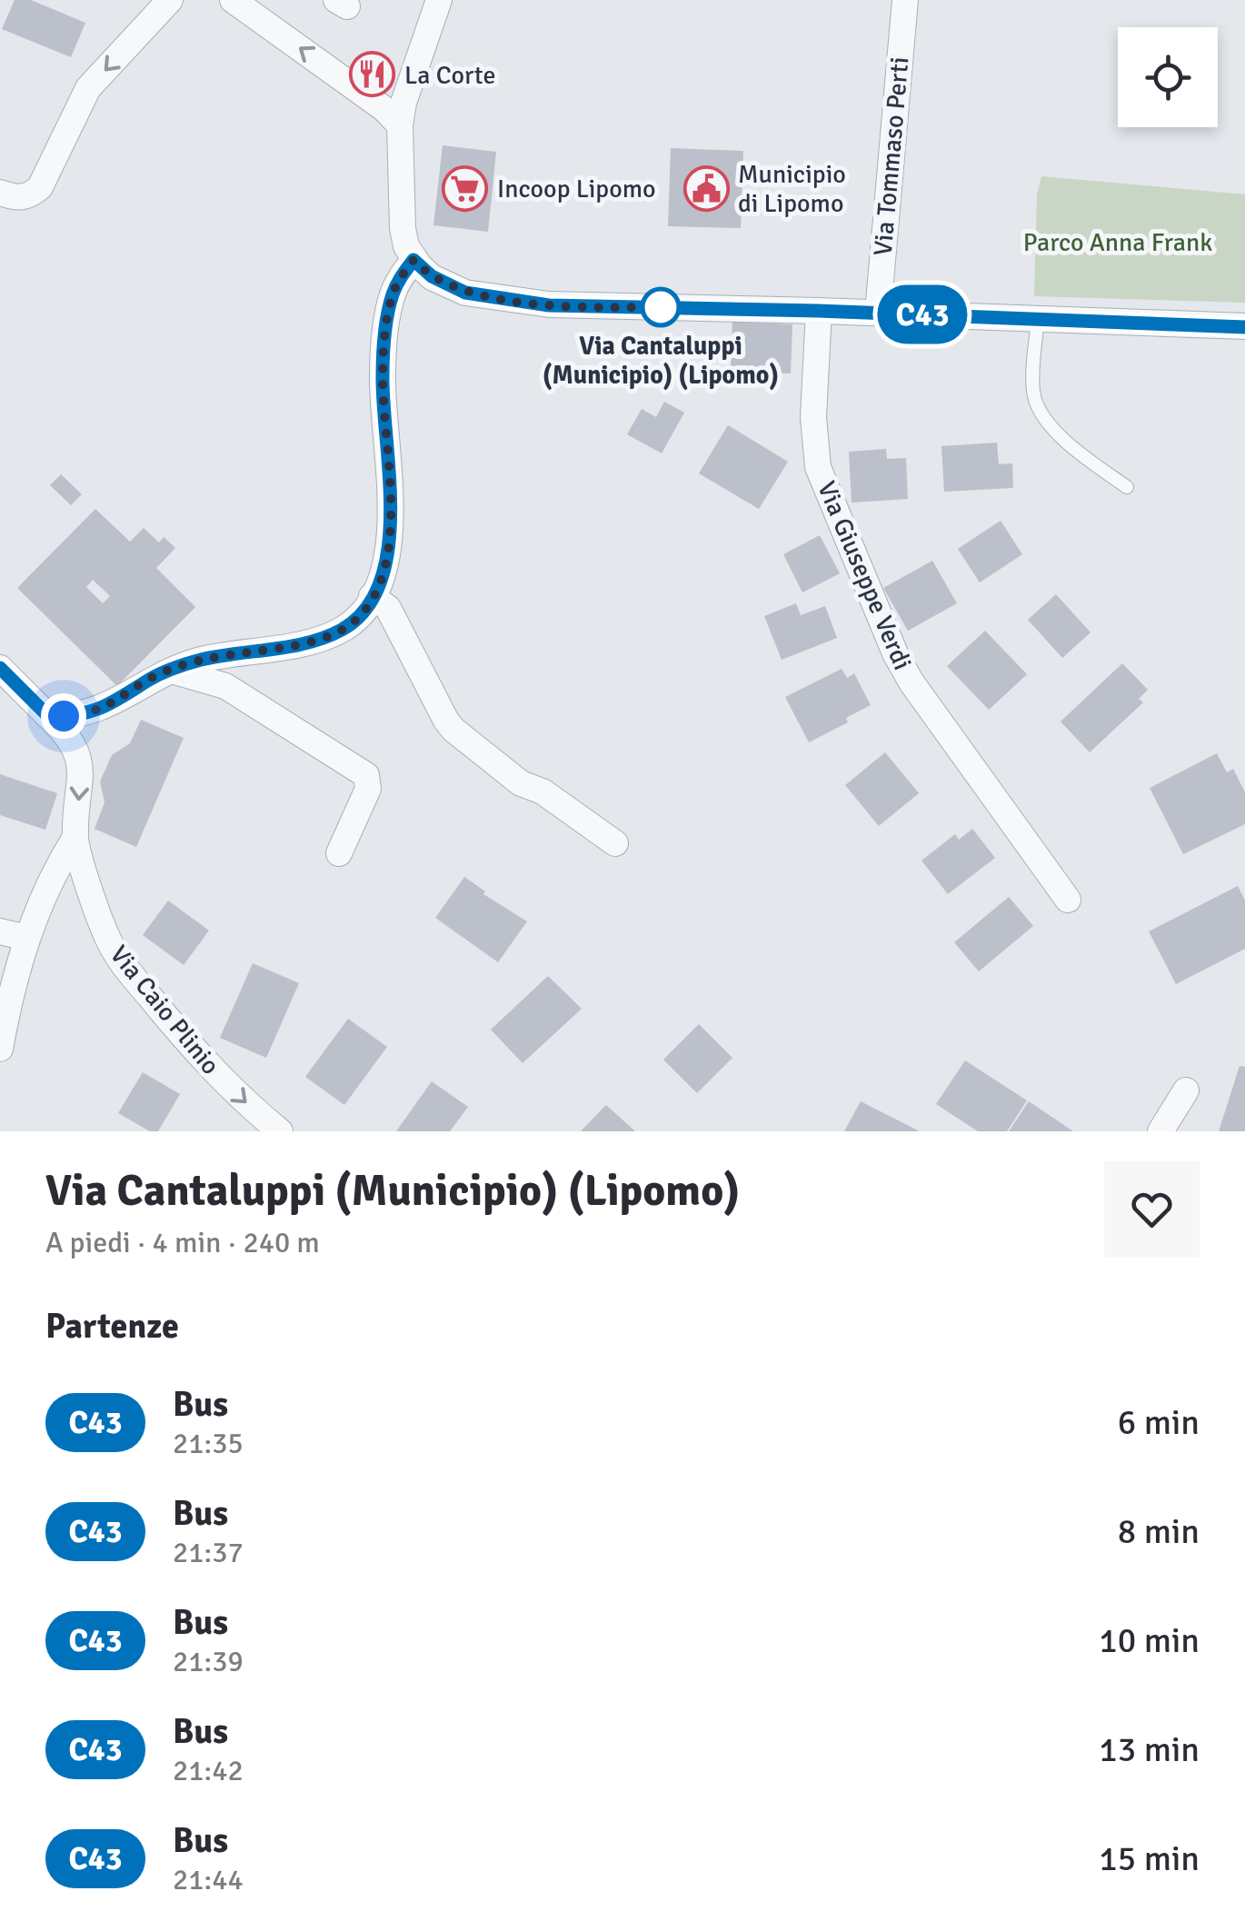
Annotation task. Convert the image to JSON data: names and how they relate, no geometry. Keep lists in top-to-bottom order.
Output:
{
  "streets": {
    "street": ["Via Tommaso Perti", "Via Giuseppe Verdi", "Via Caio Plinio"]
  },
  "one_way": ["Via Caio Plinio"],
  "parks": ["Parco Anna Frank"],
  "places": {
    "restaurant": ["La Corte"],
    "supermarket": ["Incoop Lipomo"],
    "public building": ["Municipio di Lipomo"],
    "other": ["Via Cantaluppi (Municipio) (Lipomo)"]
  },
  "lines": ["bus line C43"],
  "page": {
    "on_map": "C43",
    "heading": [
      ["Via Cantaluppi (Municipio) (Lipomo)", "A piedi · 4 min · 240 m"],
      "Partenze"
    ],
    "list": [
      {
        "mark": "C43",
        "name": "Bus",
        "note": "21:35",
        "value": "6 min"
      },
      {
        "mark": "C43",
        "name": "Bus",
        "note": "21:37",
        "value": "8 min"
      },
      {
        "mark": "C43",
        "name": "Bus",
        "note": "21:39",
        "value": "10 min"
      },
      {
        "mark": "C43",
        "name": "Bus",
        "note": "21:42",
        "value": "13 min"
      },
      {
        "mark": "C43",
        "name": "Bus",
        "note": "21:44",
        "value": "15 min"
      }
    ]
  }
}
